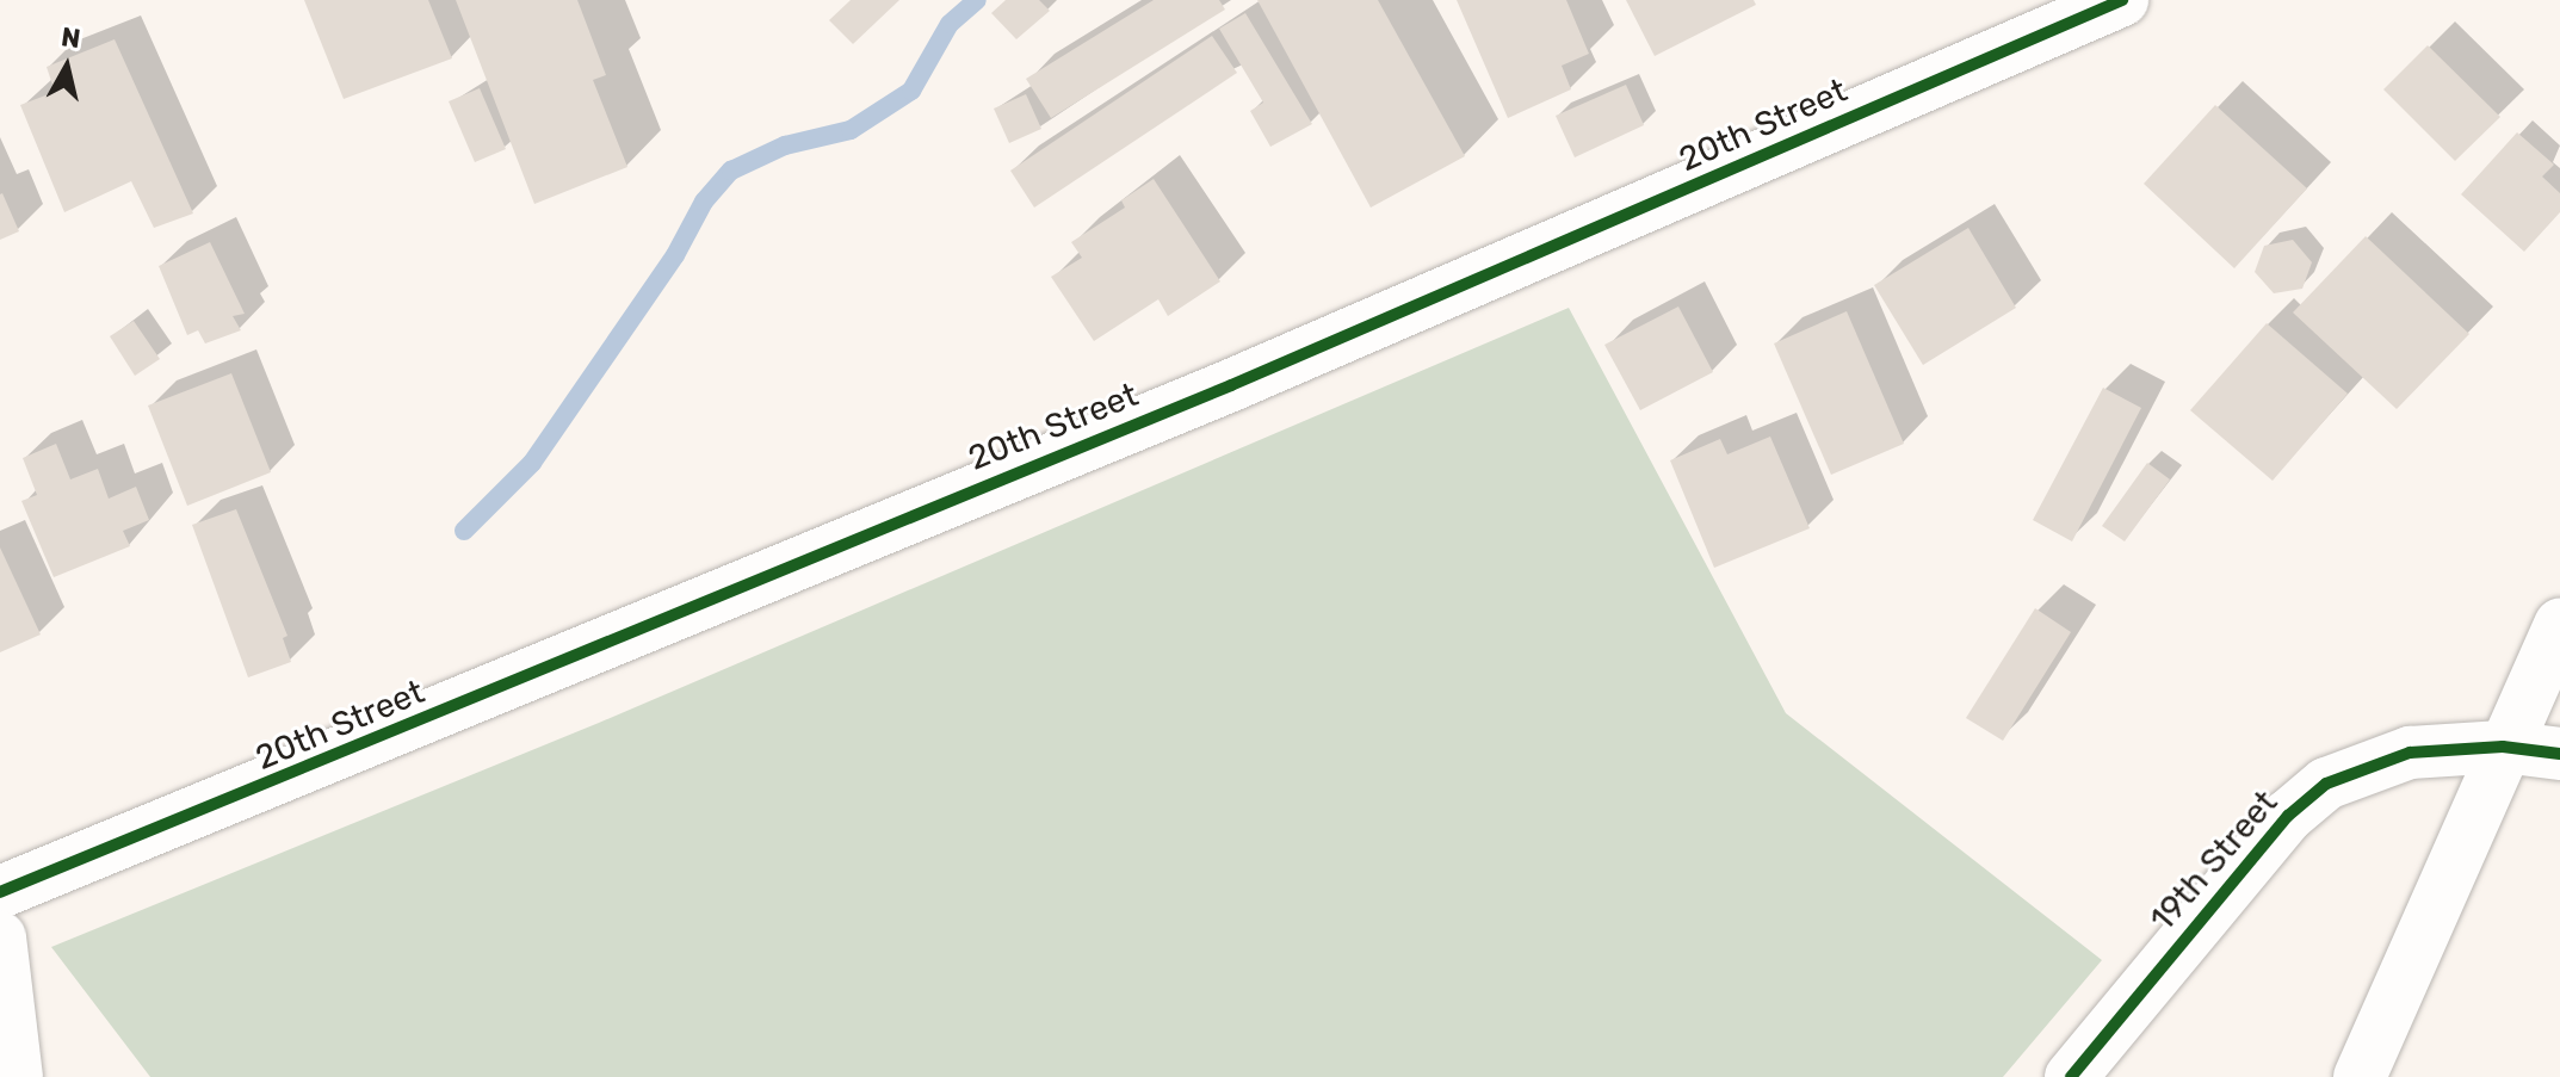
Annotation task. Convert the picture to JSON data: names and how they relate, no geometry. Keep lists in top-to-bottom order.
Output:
{
  "streets": {
    "street": ["20th Street", "19th Street"]
  },
  "north": "top"
}
